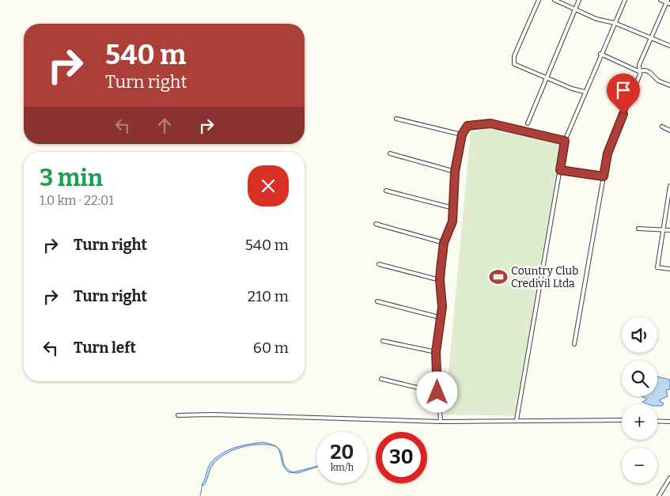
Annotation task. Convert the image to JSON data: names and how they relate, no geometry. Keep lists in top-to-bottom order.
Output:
{
  "places": {
    "sports": ["Country Club Credivil Ltda"]
  },
  "page": {
    "turn": ["540 m", "Turn right"],
    "heading": ["3 min", "1.0 km · 22:01"],
    "list": [
      {
        "name": "Turn right",
        "value": "540 m"
      },
      {
        "name": "Turn right",
        "value": "210 m"
      },
      {
        "name": "Turn left",
        "value": "60 m"
      }
    ],
    "map_buttons": ["+", "−"],
    "speed": "20 km/h",
    "limit": "30"
  }
}
